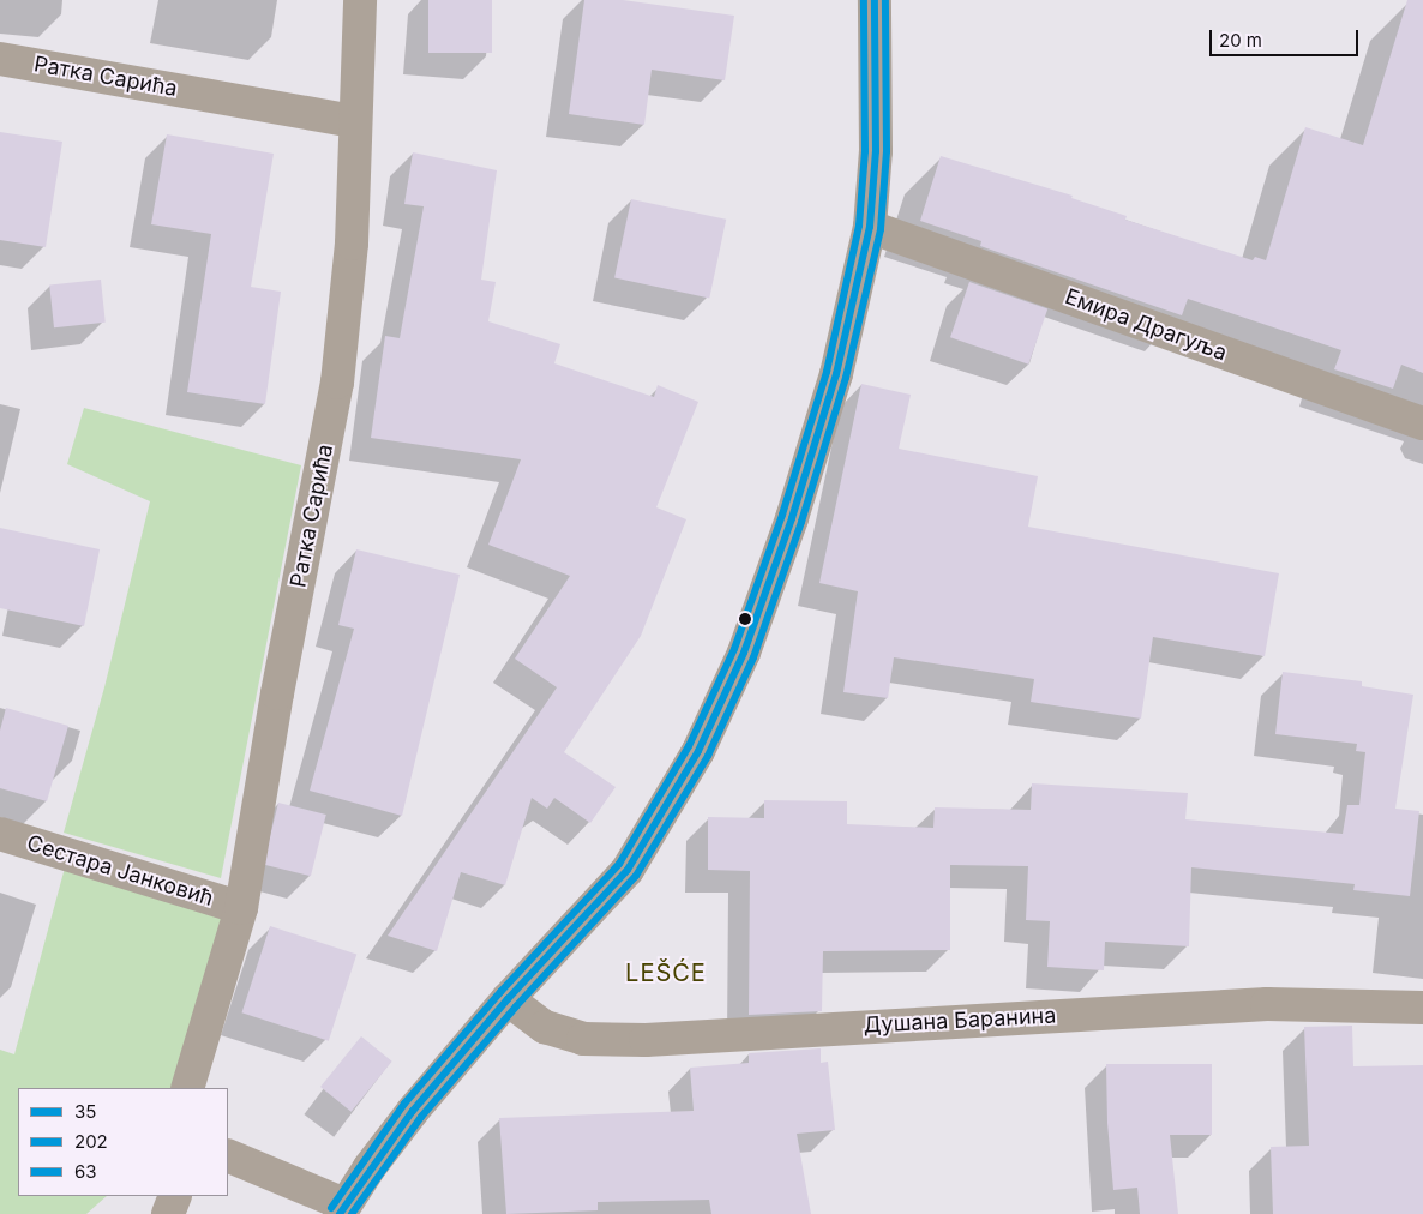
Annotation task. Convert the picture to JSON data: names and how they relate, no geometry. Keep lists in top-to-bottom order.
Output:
{
  "streets": {
    "street": [
      "Ратка Сарића",
      "Емира Драгуља",
      "Сестара Јанковић",
      "Душана Баранина"
    ]
  },
  "crossings": [
    ["Ратка Сарића", "Сестара Јанковић"]
  ],
  "districts": ["LEŠĆE"],
  "lines": ["transit line 35", "transit line 202", "transit line 63"],
  "legend": ["35", "202", "63"],
  "scale_bar": "20 m"
}
